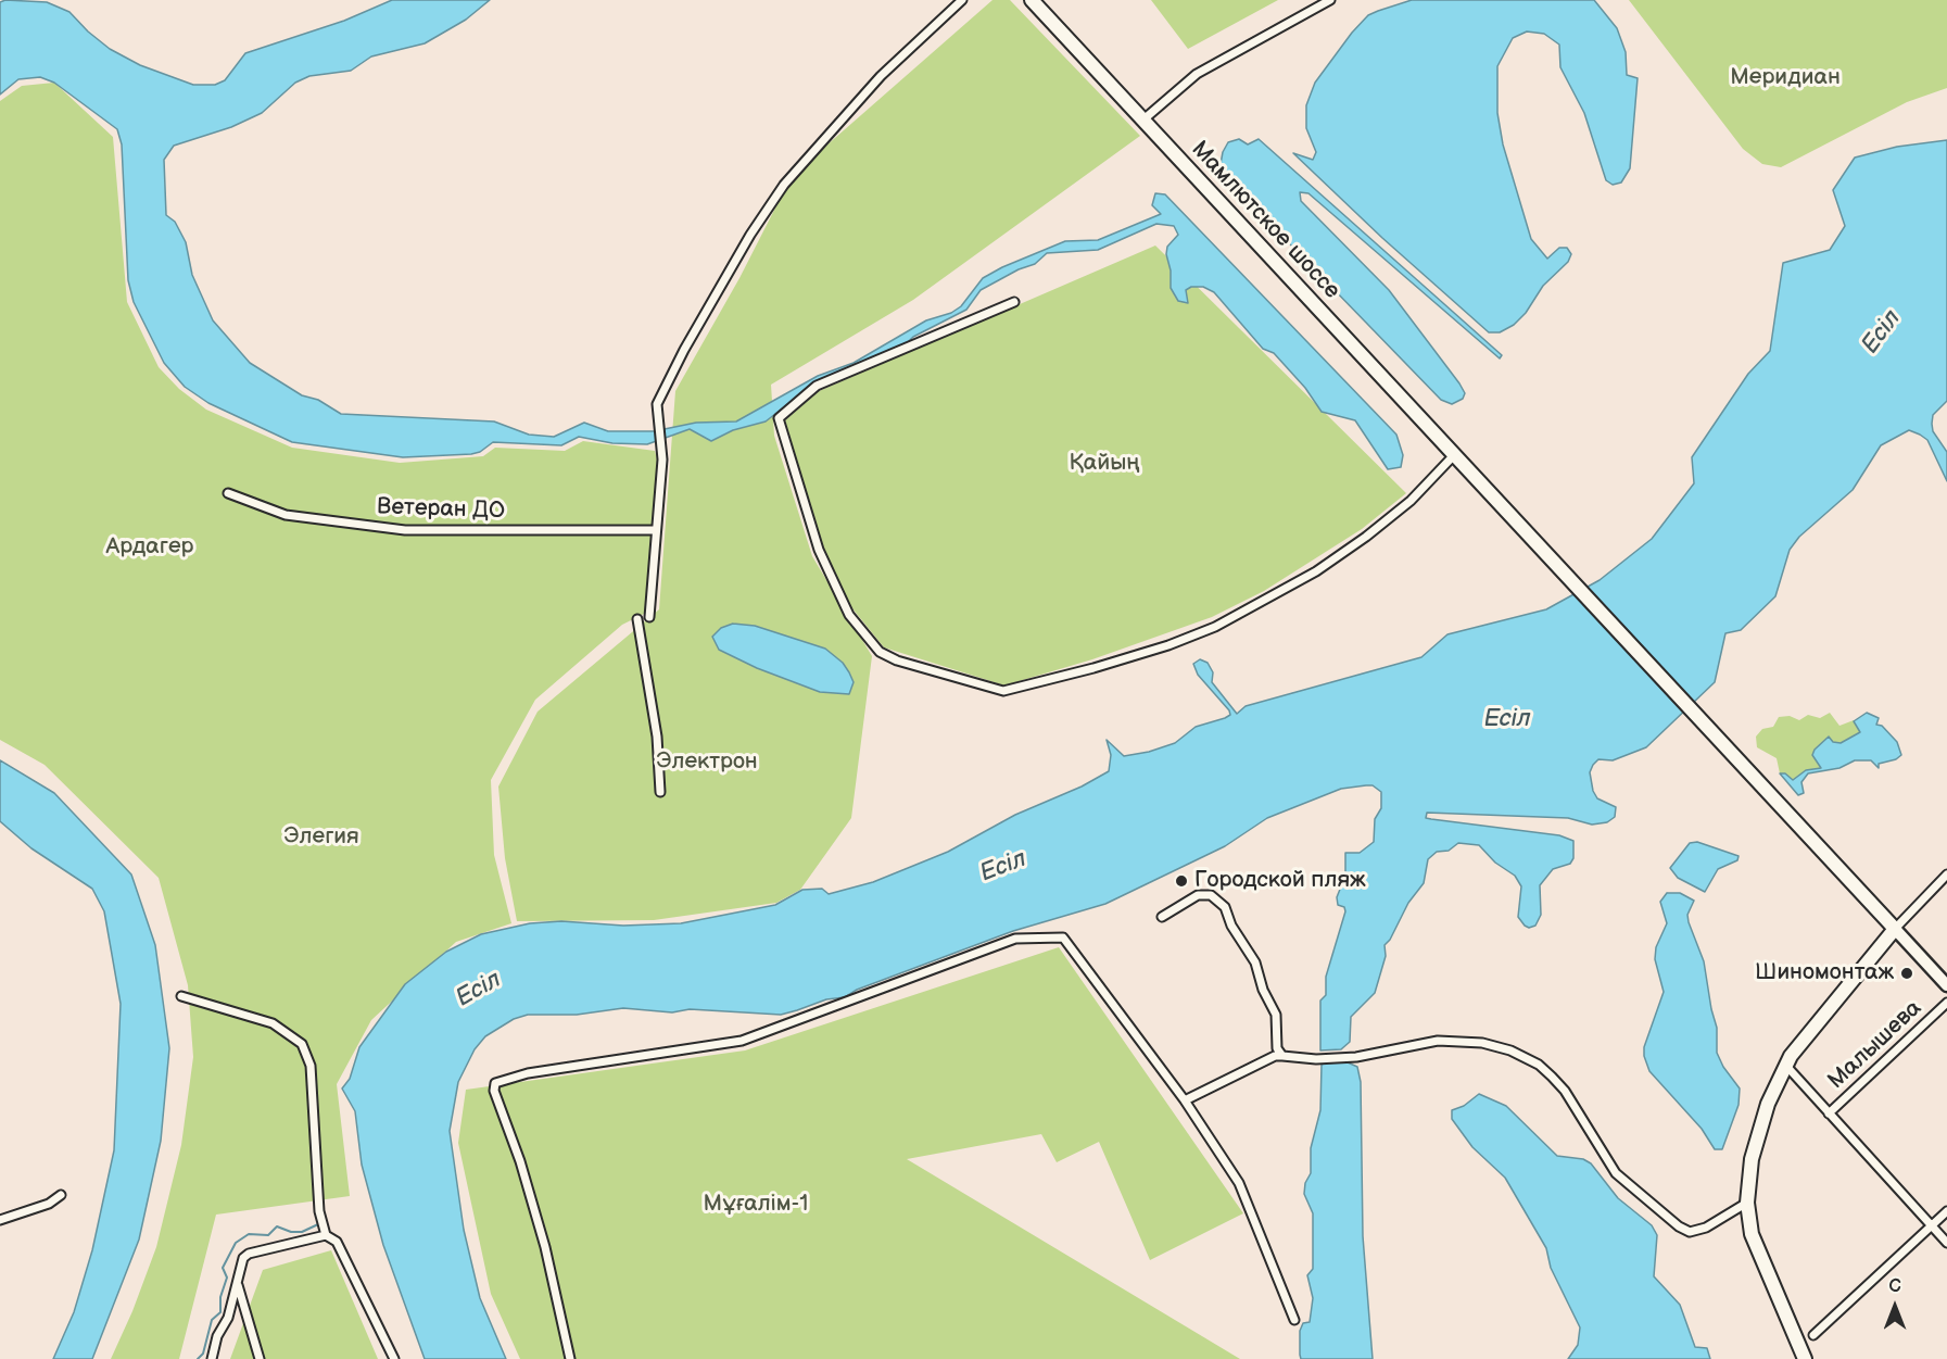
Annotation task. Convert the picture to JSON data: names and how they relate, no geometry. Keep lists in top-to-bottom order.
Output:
{
  "streets": {
    "highway": ["Мамлютское шоссе"],
    "street": ["Ветеран ДО", "Малышева"]
  },
  "water": ["Есіл"],
  "parks": [
    "Меридиан",
    "Қайың",
    "Ардагер",
    "Электрон",
    "Элегия",
    "Мұғалім-1"
  ],
  "places": ["Городской пляж", "Шиномонтаж"],
  "north": "top"
}
